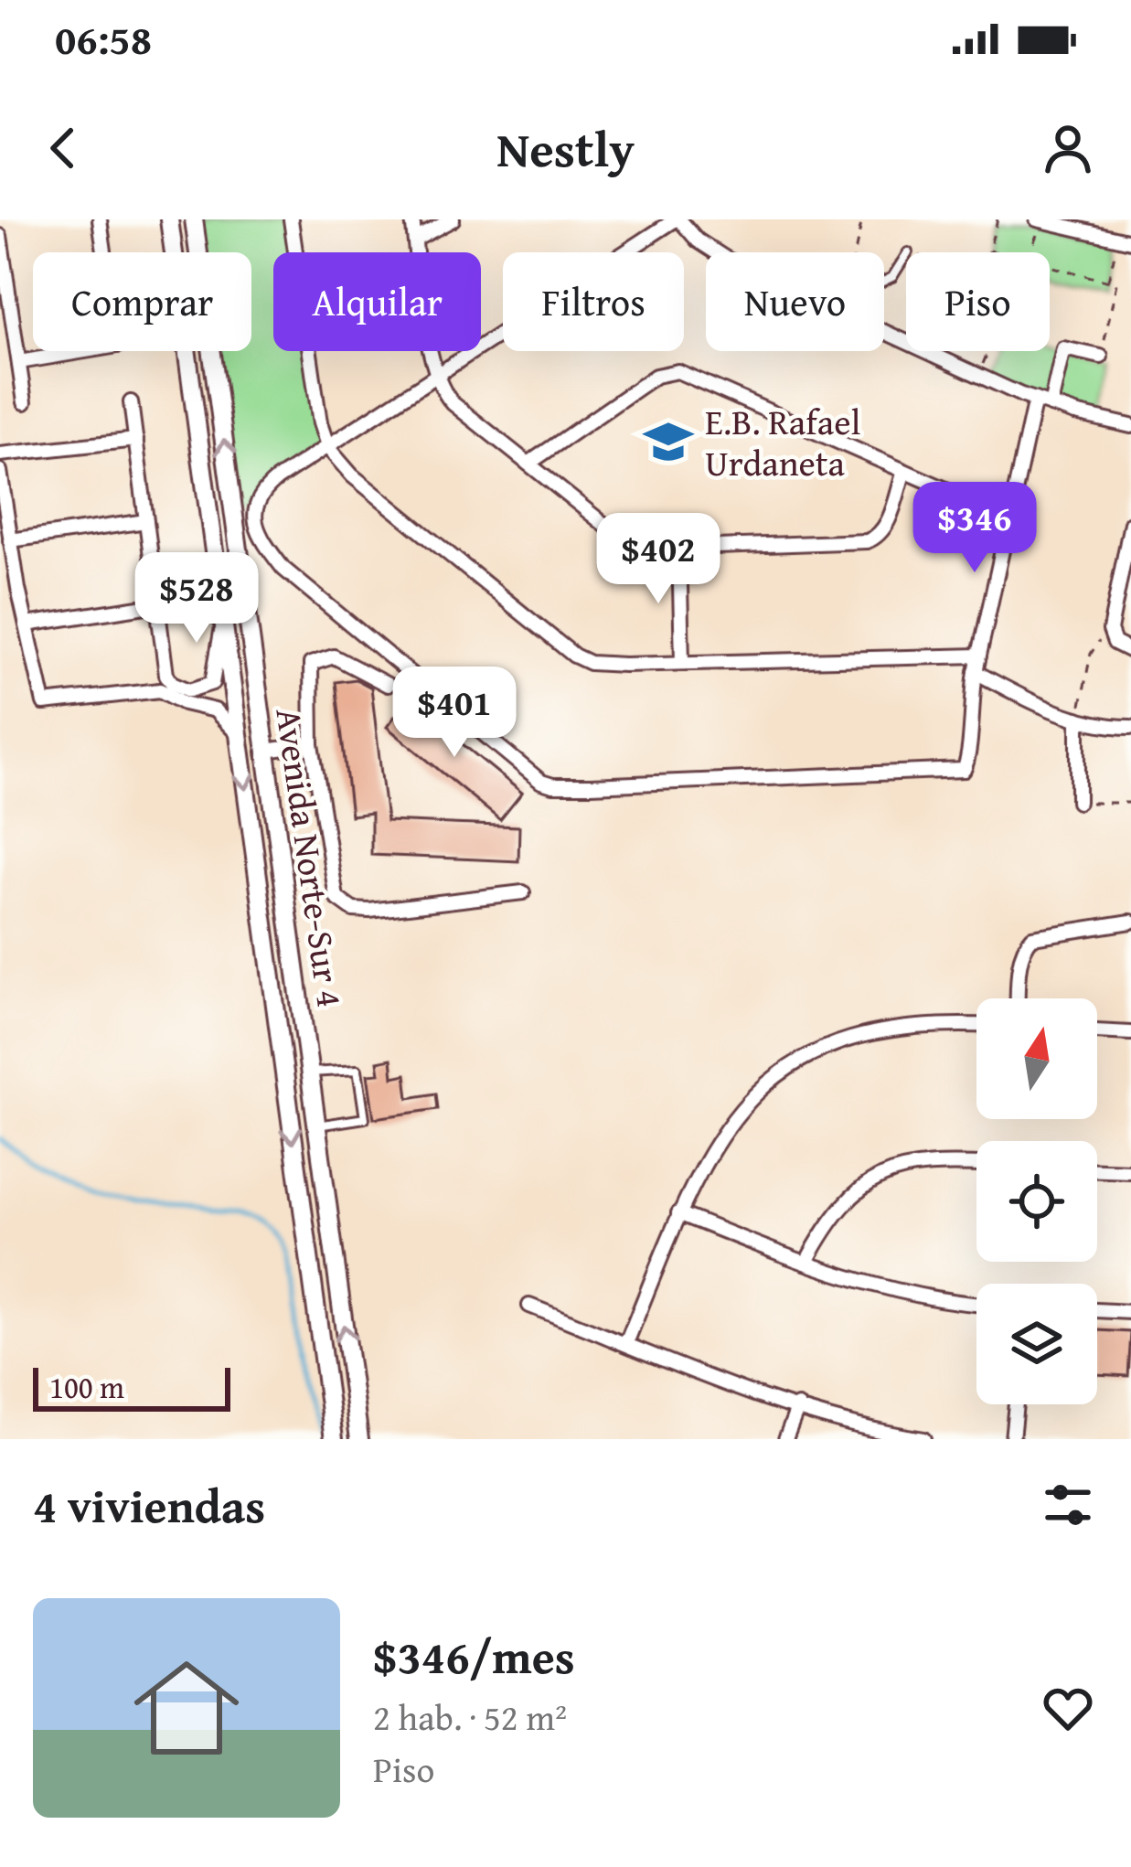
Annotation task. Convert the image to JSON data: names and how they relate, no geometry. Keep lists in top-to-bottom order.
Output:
{
  "streets": {
    "main road": ["Avenida Norte-Sur 4"]
  },
  "places": {
    "school or university": ["E.B. Rafael Urdaneta"]
  },
  "scale_bar": "100 m",
  "north": "top",
  "page": {
    "status": "06:58",
    "header": "Nestly",
    "chip": [
      "Comprar",
      "Alquilar",
      "Filtros",
      "Nuevo",
      "Piso"
    ],
    "price": [
      "$346",
      "$402",
      "$528",
      "$401"
    ],
    "scale": "100 m",
    "heading": "4 viviendas",
    "list": [
      {
        "name": "$346/mes",
        "note": "2 hab. · 52 m² · Piso"
      }
    ]
  }
}
